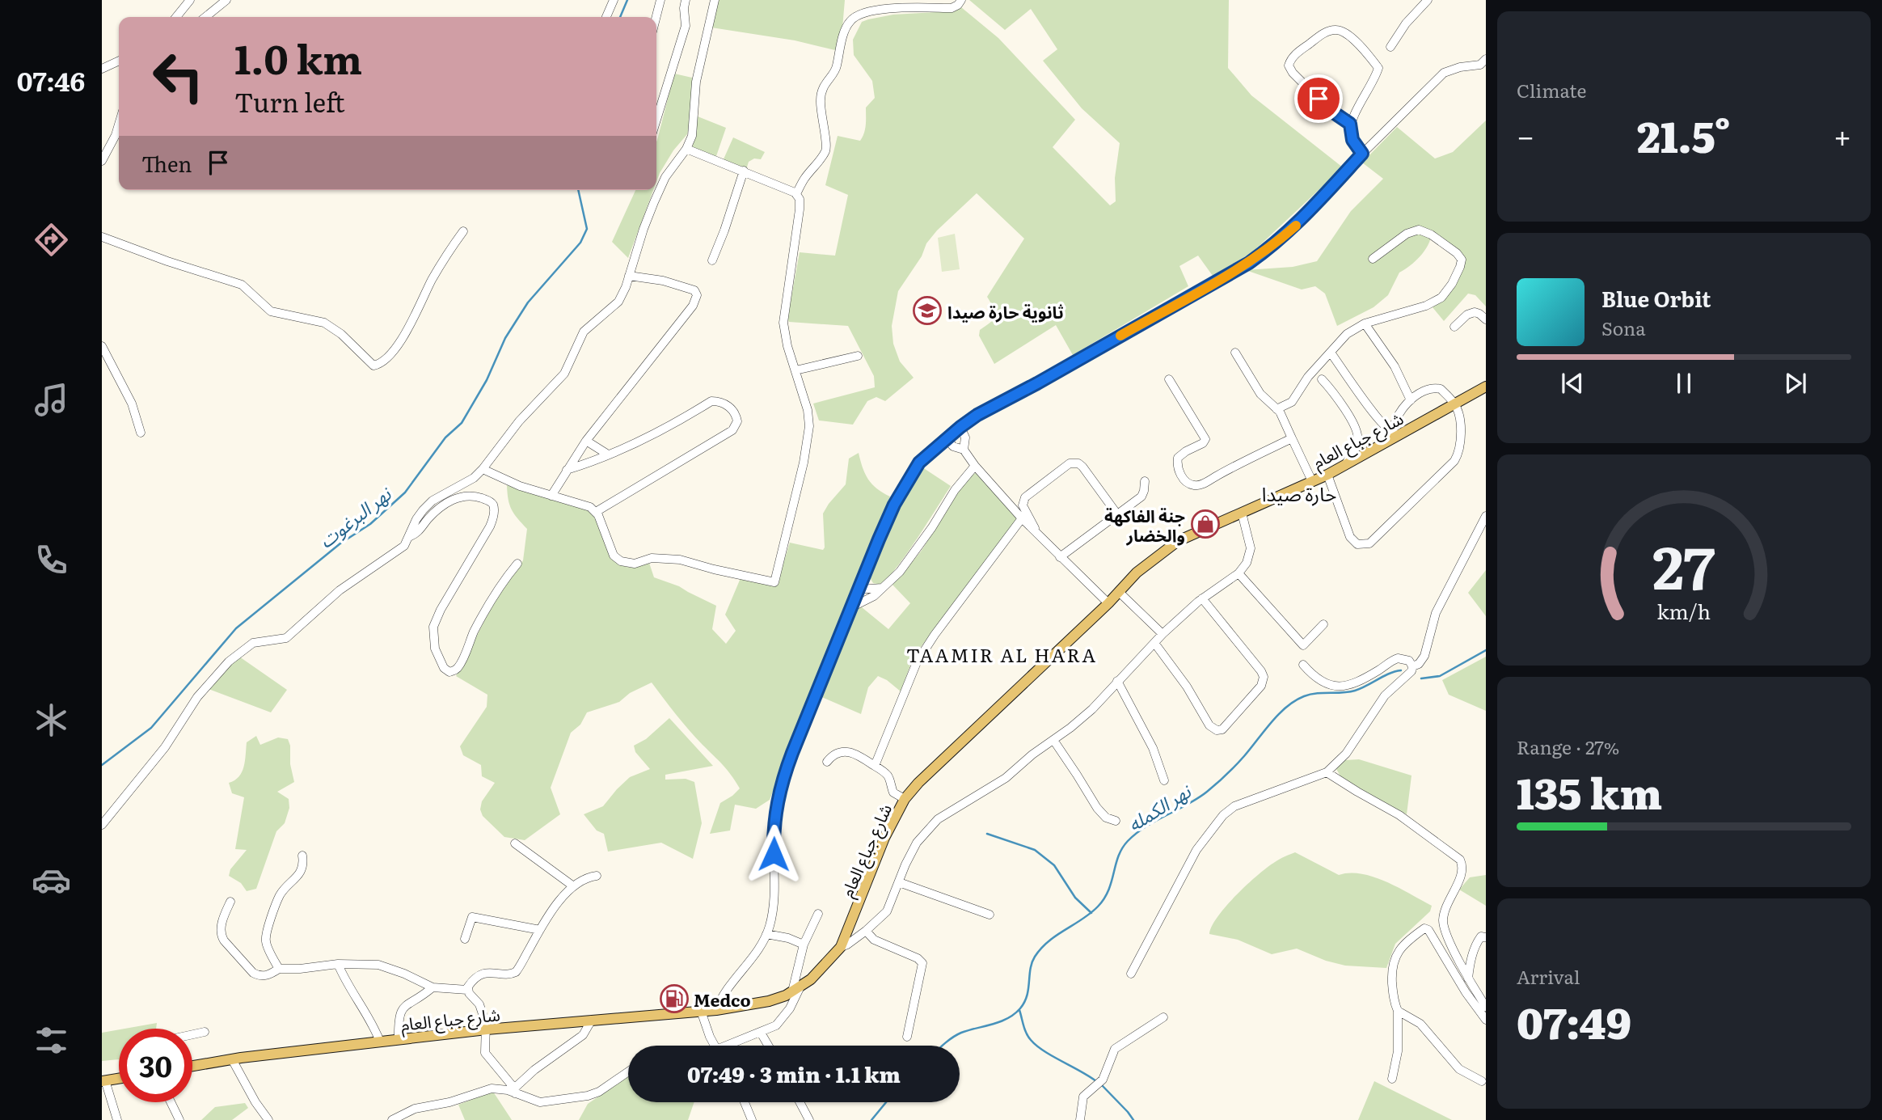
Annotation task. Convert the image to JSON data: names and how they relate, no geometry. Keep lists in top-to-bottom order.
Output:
{
  "streets": {
    "main road": ["شارع جباع العام"]
  },
  "districts": ["حارة صيدا", "TAAMIR AL HARA"],
  "water": ["نهر البرغوت", "نهر الكمله"],
  "places": {
    "school or university": ["ثانوية حارة صيدا"],
    "shop": ["جنة الفاكهة والخضار"],
    "fuel station": ["Medco"]
  },
  "page": {
    "tabs": "07:46",
    "tile": [
      "Climate",
      ["Range · 27%", "135 km"],
      ["Arrival", "07:49"]
    ],
    "turn": ["1.0 km", "Turn left"],
    "heat": ["−", "21.5°", "+"],
    "then": "Then",
    "song": ["Blue Orbit", "Sona"],
    "limit": "30",
    "trip": "07:49 · 3 min · 1.1 km",
    "gauge": ["27", "km/h"]
  }
}
